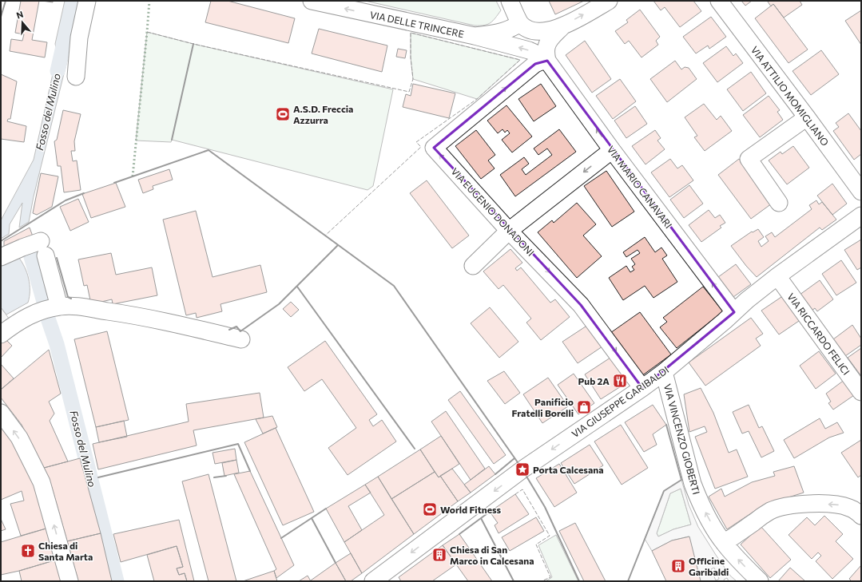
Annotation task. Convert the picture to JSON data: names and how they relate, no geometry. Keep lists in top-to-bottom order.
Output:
{
  "streets": {
    "street": [
      "VIA DELLE TRINCERE",
      "VIA ATTILIO MOMIGLIANO",
      "VIA MARIO CANAVARI",
      "VIA EUGENIO DONADONI",
      "VIA RICCARDO FELICI",
      "VIA GIUSEPPE GARIBALDI",
      "VIA VINCENZO GIOBERTI"
    ]
  },
  "crossings": [
    ["VIA DELLE TRINCERE", "VIA MARIO CANAVARI"],
    ["VIA MARIO CANAVARI", "VIA EUGENIO DONADONI"],
    ["VIA MARIO CANAVARI", "VIA GIUSEPPE GARIBALDI"],
    ["VIA EUGENIO DONADONI", "VIA GIUSEPPE GARIBALDI"],
    ["VIA RICCARDO FELICI", "VIA GIUSEPPE GARIBALDI"],
    ["VIA GIUSEPPE GARIBALDI", "VIA VINCENZO GIOBERTI"]
  ],
  "one_way": [
    "VIA DELLE TRINCERE",
    "VIA MARIO CANAVARI",
    "VIA GIUSEPPE GARIBALDI",
    "VIA VINCENZO GIOBERTI"
  ],
  "water": ["Fosso del Mulino"],
  "places": {
    "sports": ["A.S.D. Freccia Azzurra", "World Fitness"],
    "restaurant": ["Pub 2A"],
    "shop": ["Panificio Fratelli Borelli"],
    "place": ["Porta Calcesana"],
    "church": ["Chiesa di Santa Marta"],
    "building": ["Chiesa di San Marco in Calcesana", "Officine Garibaldi"]
  },
  "north": "top"
}
